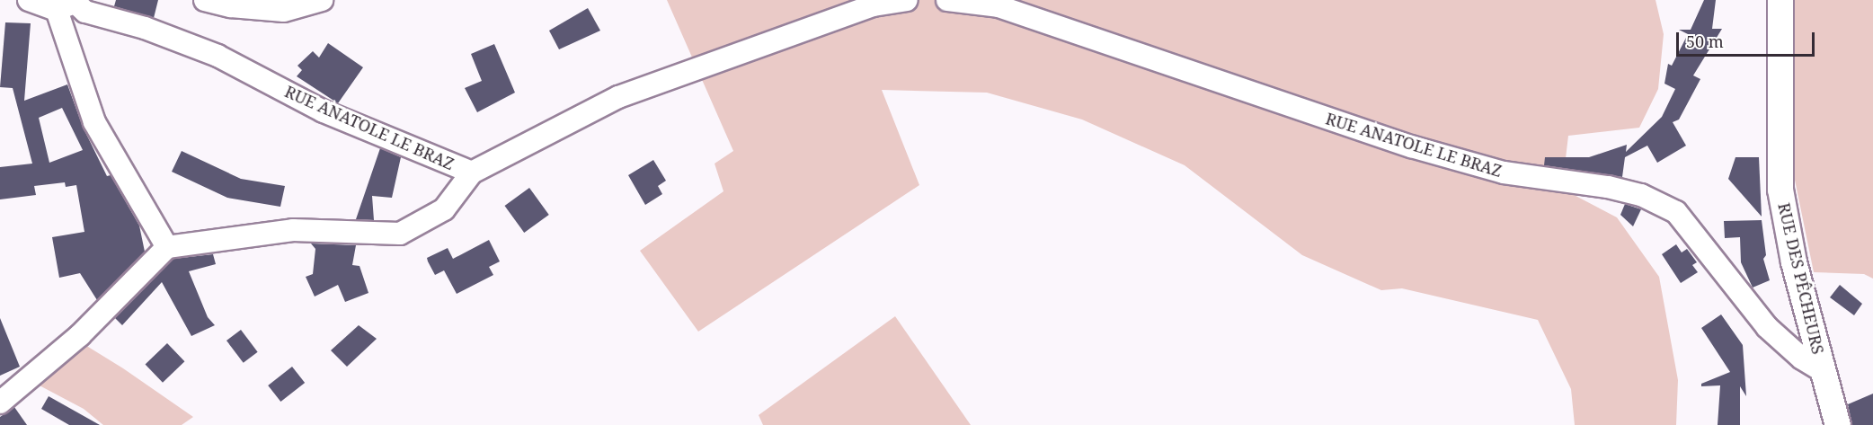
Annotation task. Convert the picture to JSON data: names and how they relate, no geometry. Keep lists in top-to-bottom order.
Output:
{
  "streets": {
    "street": ["RUE ANATOLE LE BRAZ", "RUE DES PÊCHEURS"]
  },
  "crossings": [
    ["RUE ANATOLE LE BRAZ", "RUE DES PÊCHEURS"]
  ],
  "scale_bar": "50 m"
}
